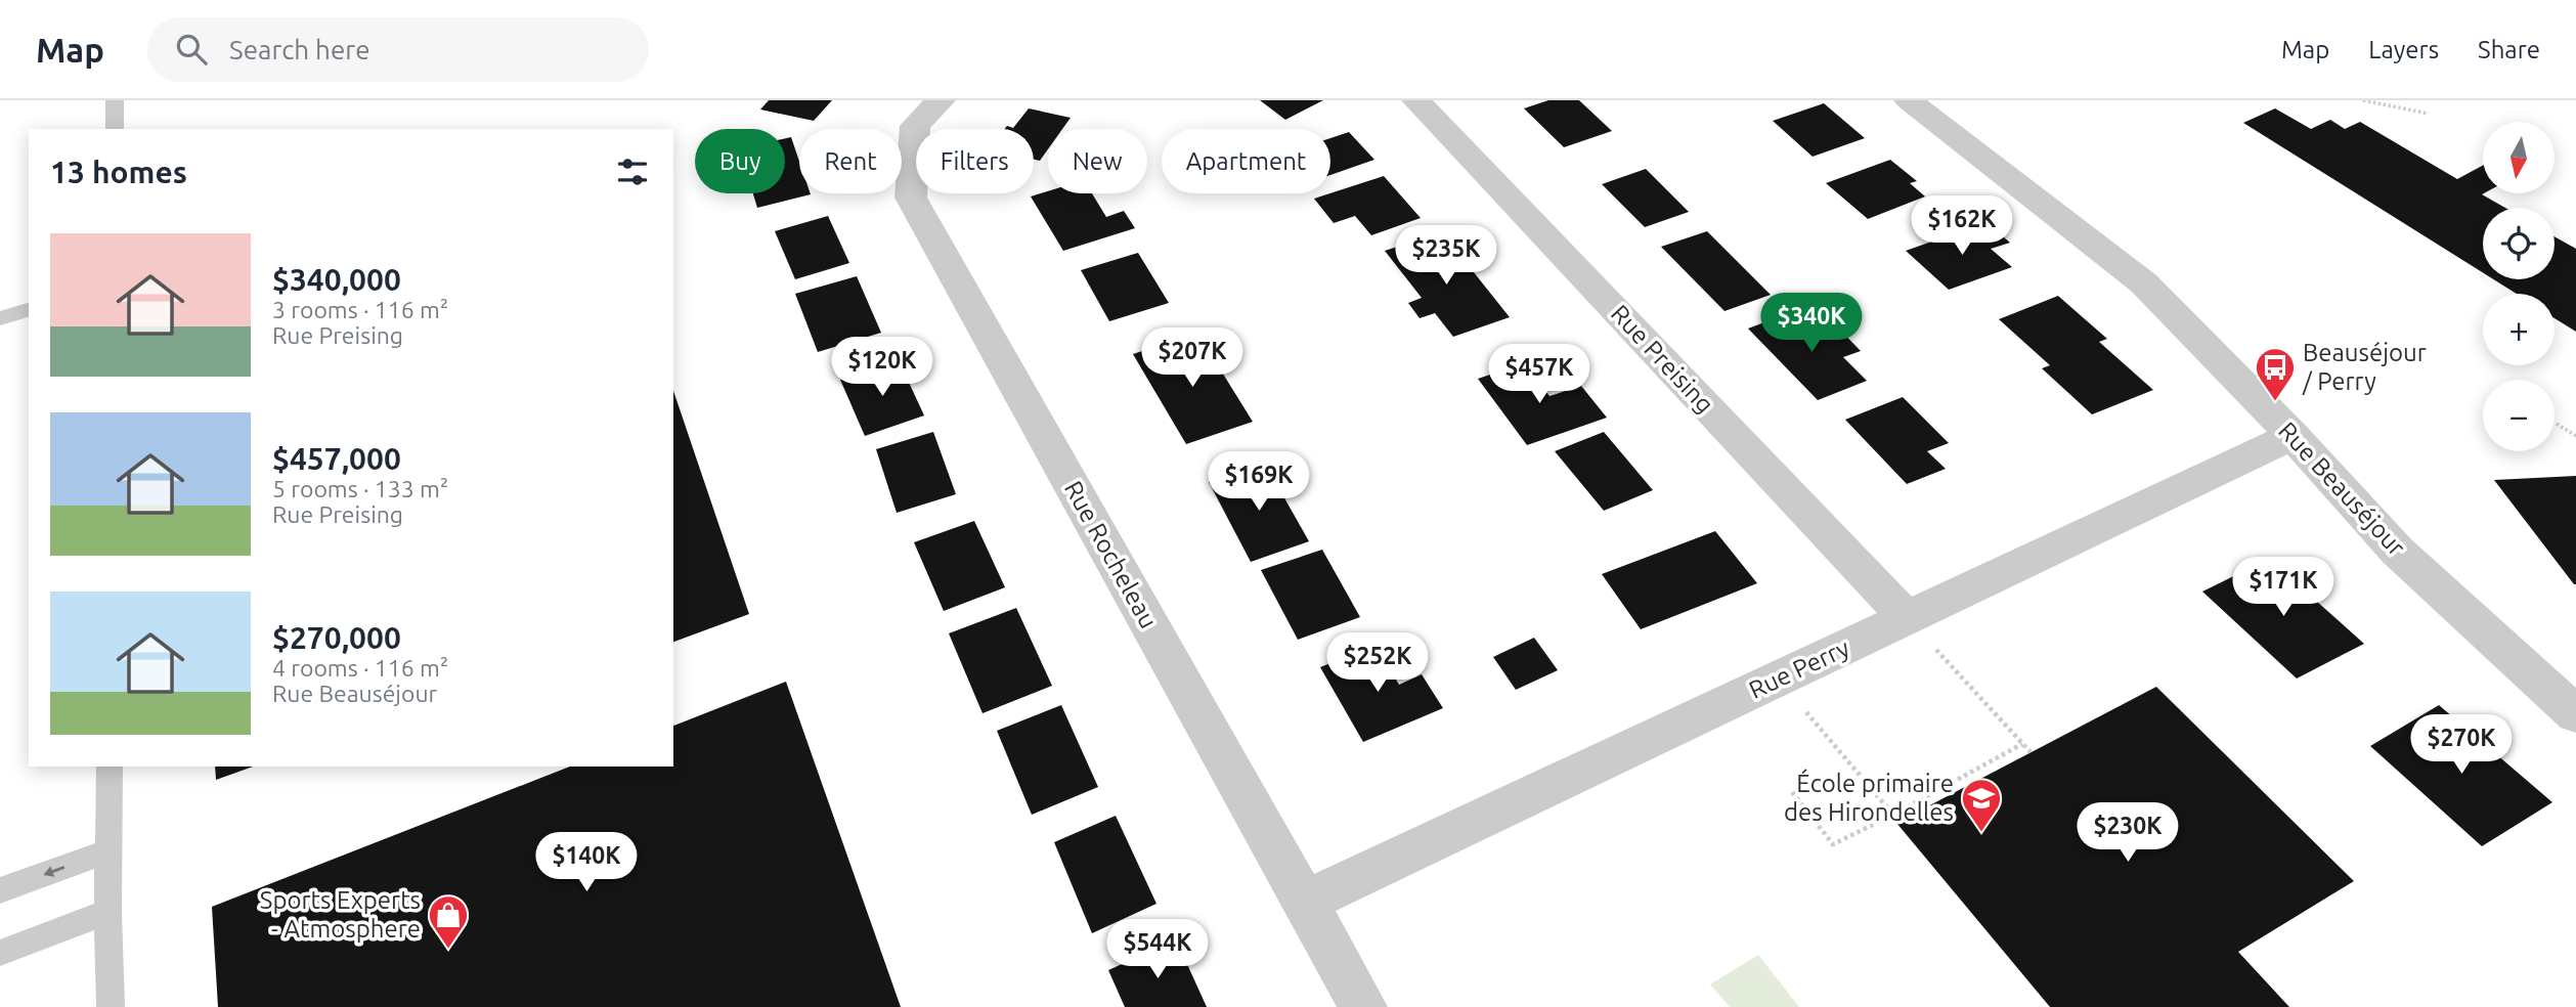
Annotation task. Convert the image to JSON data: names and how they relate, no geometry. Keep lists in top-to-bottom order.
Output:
{
  "streets": {
    "street": [
      "Rue Preising",
      "Rue Beauséjour",
      "Rue Rocheleau",
      "Rue Perry"
    ]
  },
  "crossings": [
    ["Rue Preising", "Rue Perry"],
    ["Rue Beauséjour", "Rue Perry"],
    ["Rue Rocheleau", "Rue Perry"]
  ],
  "places": {
    "bus stop": ["Beauséjour / Perry"],
    "school or university": ["École primaire des Hirondelles"],
    "shop": ["Sports Experts - Atmosphere"]
  },
  "north": "bottom",
  "page": {
    "header": "Map",
    "search": "Search here",
    "nav": ["Map", "Layers", "Share"],
    "map_buttons": ["+", "−"],
    "chip": [
      "Buy",
      "Rent",
      "Filters",
      "New",
      "Apartment"
    ],
    "heading": "13 homes",
    "price": [
      "$162K",
      "$235K",
      "$340K",
      "$207K",
      "$120K",
      "$457K",
      "$169K",
      "$171K",
      "$252K",
      "$270K",
      "$230K",
      "$140K",
      "$544K"
    ],
    "list": [
      {
        "name": "$340,000",
        "note": "3 rooms · 116 m² · Rue Preising"
      },
      {
        "name": "$457,000",
        "note": "5 rooms · 133 m² · Rue Preising"
      },
      {
        "name": "$270,000",
        "note": "4 rooms · 116 m² · Rue Beauséjour"
      }
    ]
  }
}
